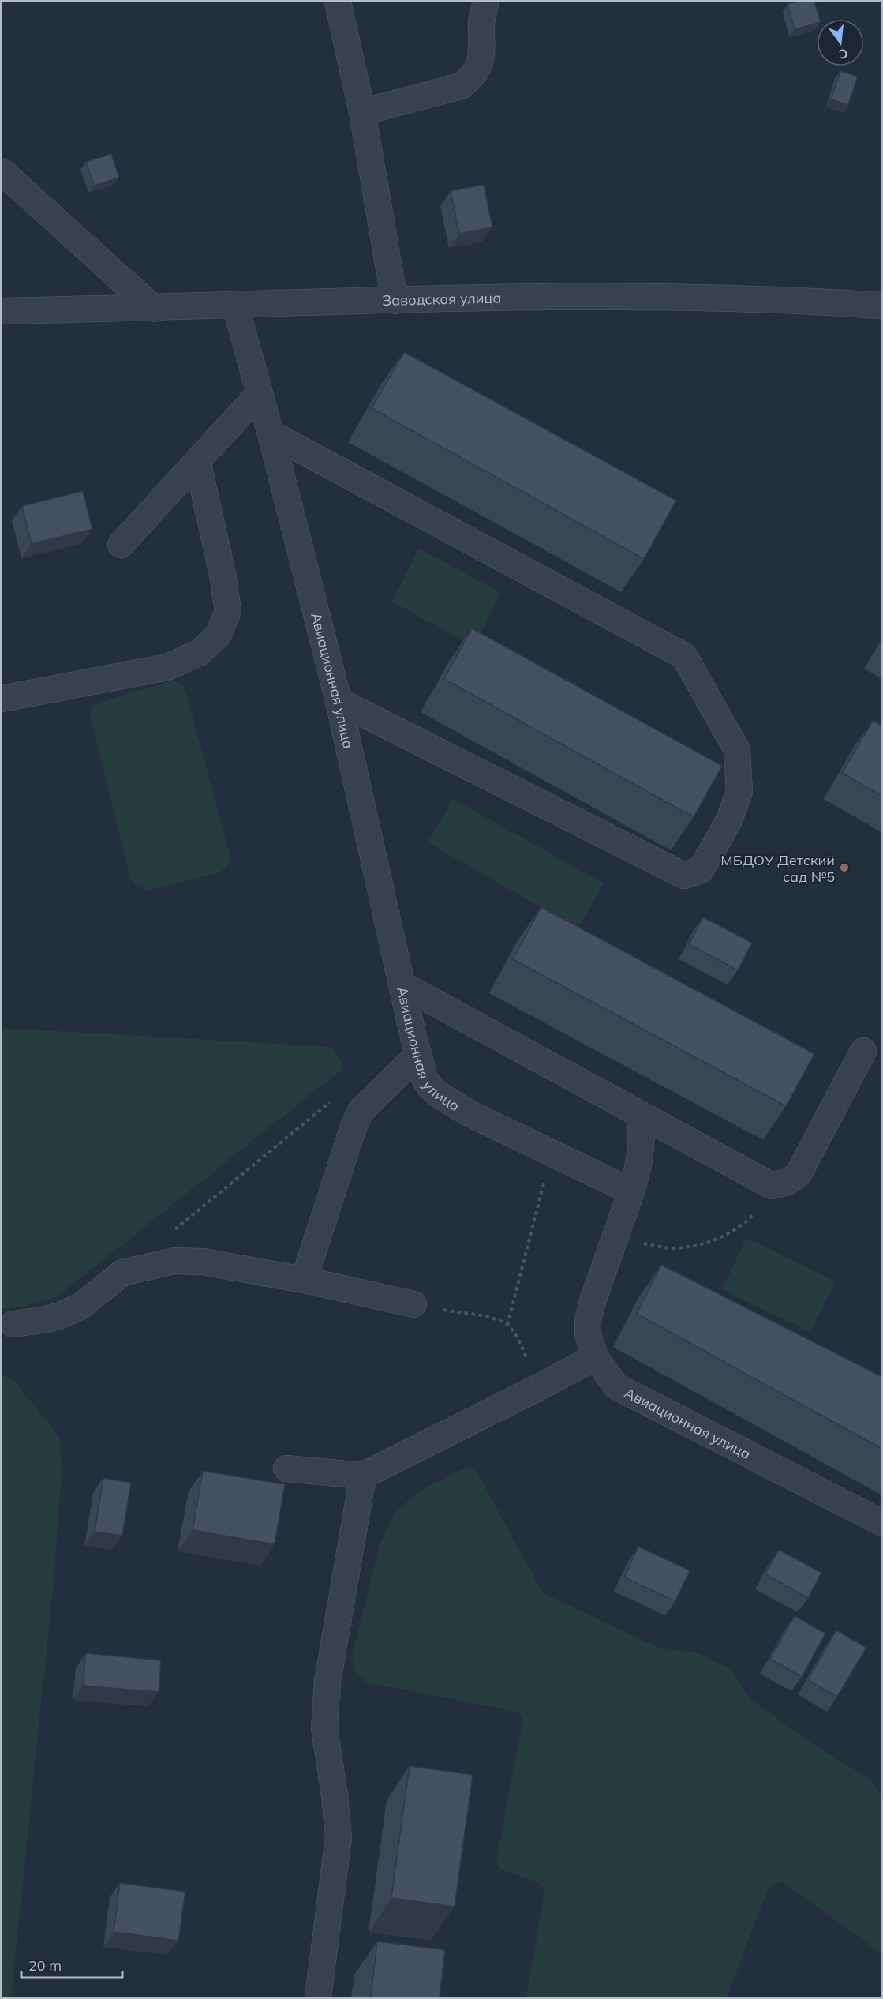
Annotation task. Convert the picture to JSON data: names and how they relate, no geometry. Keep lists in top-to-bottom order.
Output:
{
  "streets": {
    "street": ["Заводская улица", "Авиационная улица"]
  },
  "crossings": [
    ["Заводская улица", "Авиационная улица"]
  ],
  "places": ["МБДОУ Детский сад №5"],
  "scale_bar": "20 m",
  "north": "bottom"
}
